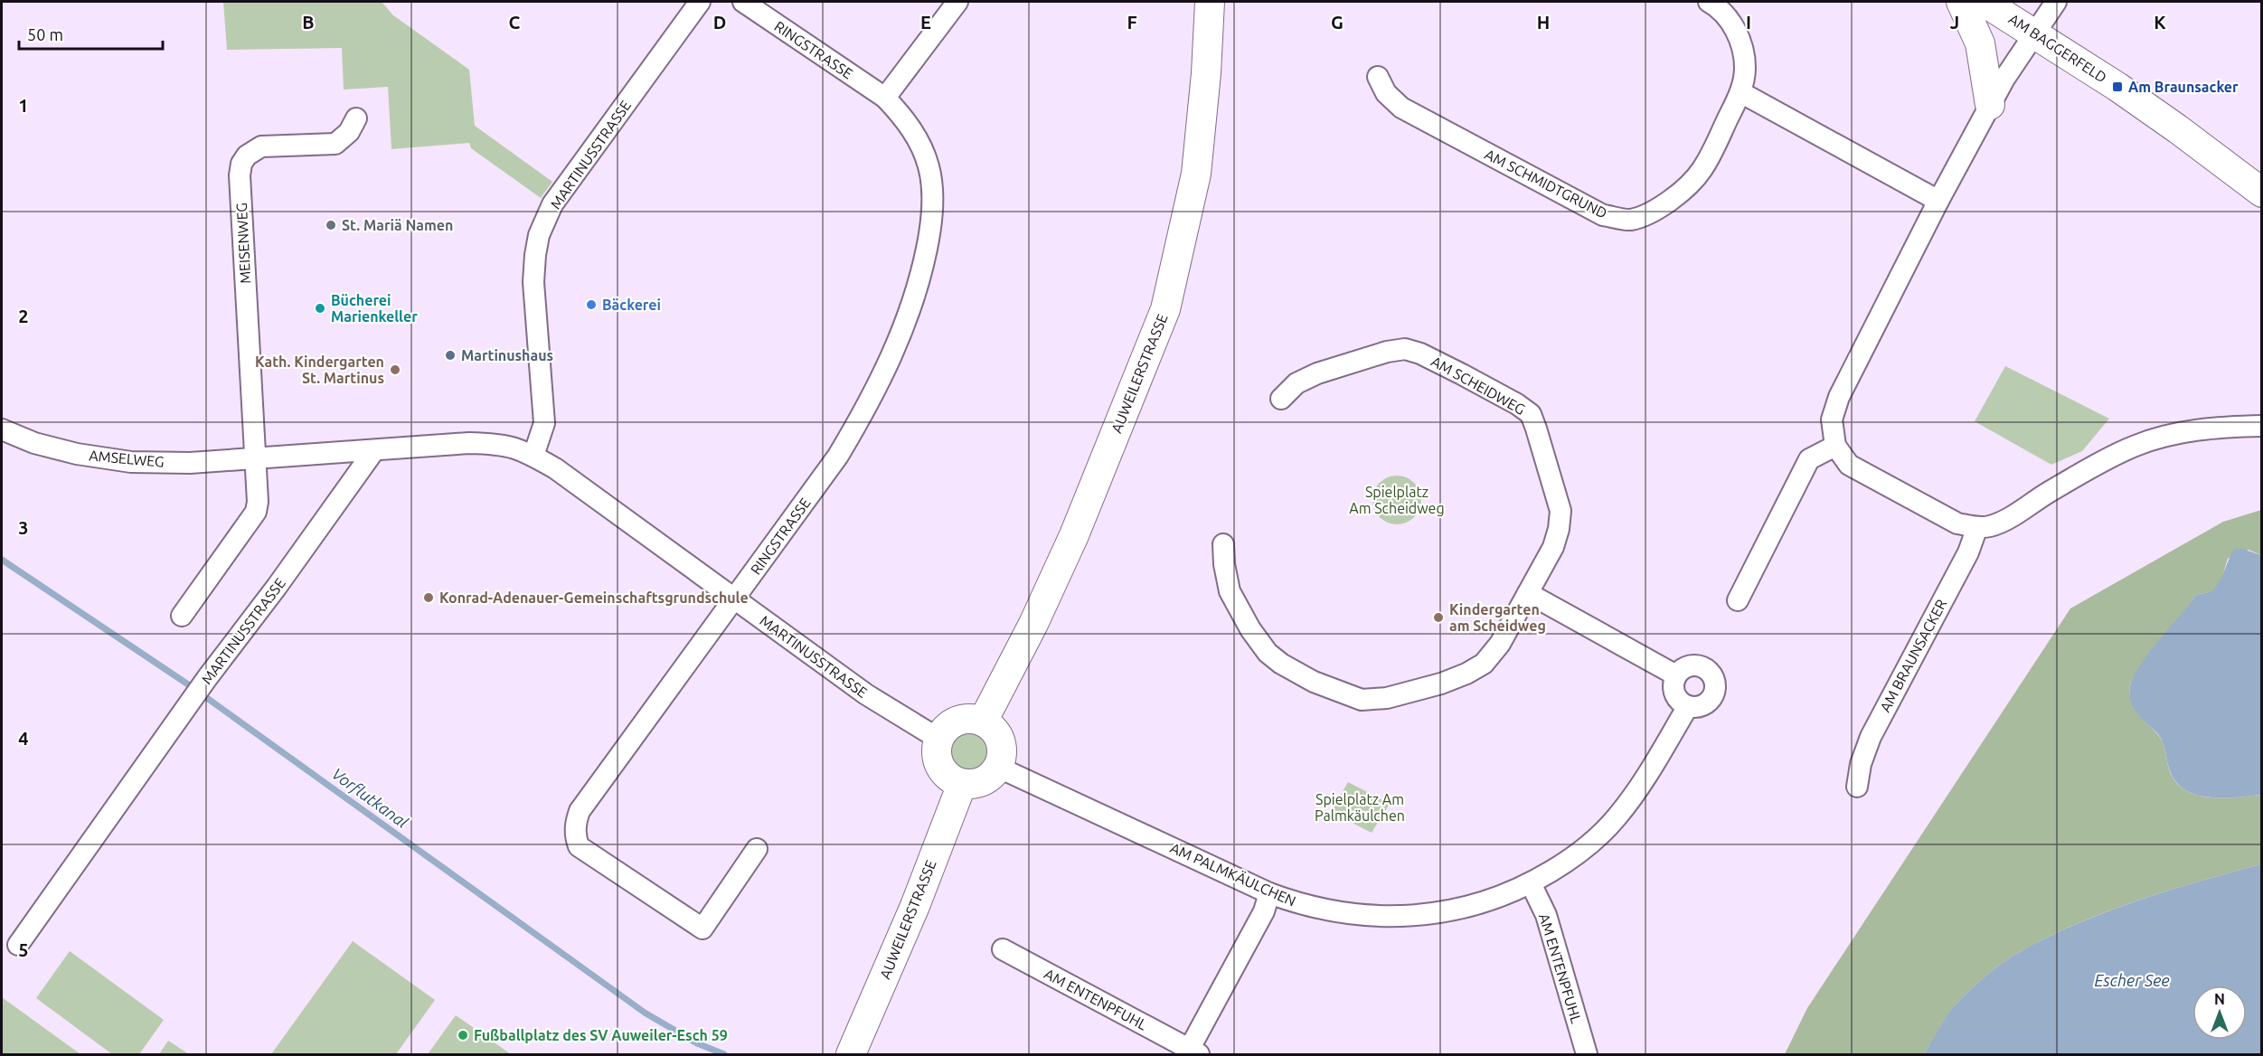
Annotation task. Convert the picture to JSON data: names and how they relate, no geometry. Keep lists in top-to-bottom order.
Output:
{
  "streets": {
    "street": [
      "AM BAGGERFELD",
      "RINGSTRASSE",
      "MARTINUSSTRASSE",
      "AM SCHMIDTGRUND",
      "MEISENWEG",
      "AUWEILERSTRASSE",
      "AM SCHEIDWEG",
      "AMSELWEG",
      "AM BRAUNSACKER",
      "AM PALMKÄULCHEN",
      "AM ENTENPFUHL"
    ]
  },
  "crossings": [
    ["RINGSTRASSE", "MARTINUSSTRASSE"],
    ["MARTINUSSTRASSE", "AUWEILERSTRASSE"],
    ["MARTINUSSTRASSE", "AMSELWEG"],
    ["MARTINUSSTRASSE", "AM PALMKÄULCHEN"],
    ["MEISENWEG", "AMSELWEG"],
    ["AUWEILERSTRASSE", "AM PALMKÄULCHEN"],
    ["AM PALMKÄULCHEN", "AM ENTENPFUHL"]
  ],
  "water": ["Vorflutkanal", "Escher See"],
  "parks": ["Spielplatz Am Scheidweg", "Spielplatz Am Palmkäulchen"],
  "places": {
    "transit": ["Am Braunsacker"],
    "other": [
      "St. Mariä Namen",
      "Bäckerei",
      "Bücherei Marienkeller",
      "Martinushaus",
      "Kath. Kindergarten St. Martinus",
      "Konrad-Adenauer-Gemeinschaftsgrundschule",
      "Kindergarten am Scheidweg",
      "Fußballplatz des SV Auweiler-Esch 59"
    ]
  },
  "scale_bar": "50 m",
  "north": "top",
  "grid": {
    "columns": [
      "B",
      "C",
      "D",
      "E",
      "F",
      "G",
      "H",
      "I",
      "J",
      "K"
    ],
    "rows": [
      "1",
      "2",
      "3",
      "4",
      "5"
    ]
  }
}
